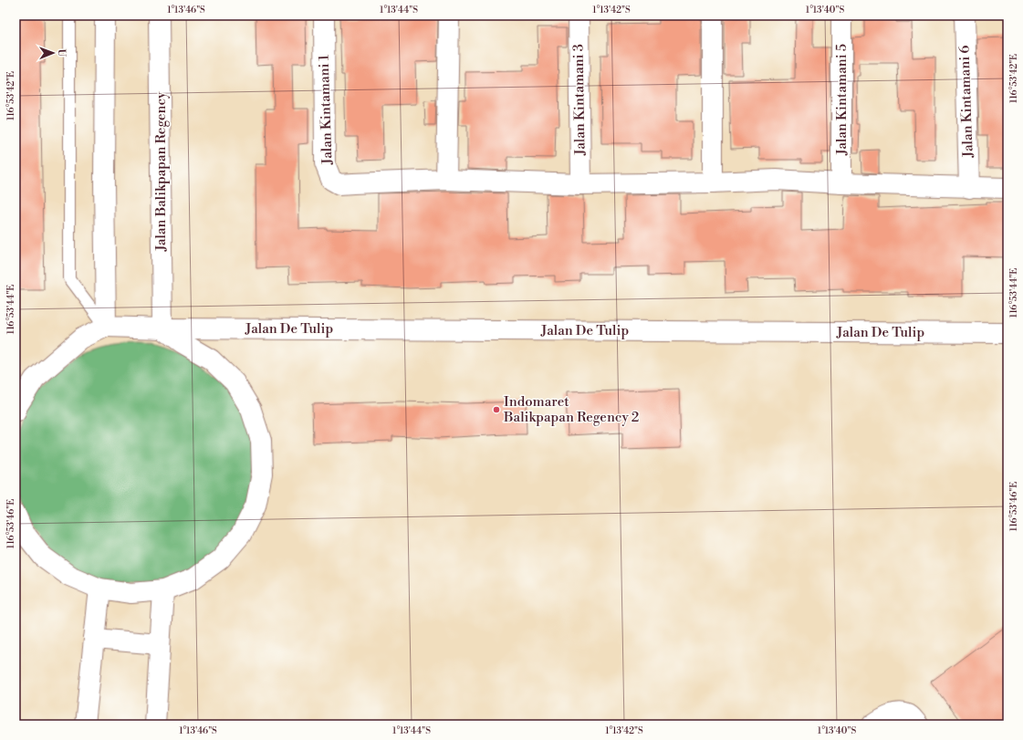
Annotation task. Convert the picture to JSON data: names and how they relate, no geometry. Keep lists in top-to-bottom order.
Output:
{
  "streets": {
    "street": [
      "Jalan Kintamani 3",
      "Jalan Kintamani 5",
      "Jalan Kintamani 6",
      "Jalan Kintamani 1",
      "Jalan Balikpapan Regency",
      "Jalan De Tulip"
    ]
  },
  "crossings": [
    ["Jalan Kintamani 3", "Jalan Kintamani 1"],
    ["Jalan Kintamani 5", "Jalan Kintamani 1"],
    ["Jalan Kintamani 6", "Jalan Kintamani 1"],
    ["Jalan Balikpapan Regency", "Jalan De Tulip"]
  ],
  "places": ["Indomaret Balikpapan Regency 2"],
  "north": "right",
  "coordinates": [
    "1°13'46\"S",
    "1°13'44\"S",
    "1°13'42\"S",
    "1°13'40\"S",
    "116°53'42\"E",
    "116°53'44\"E",
    "116°53'46\"E"
  ]
}
